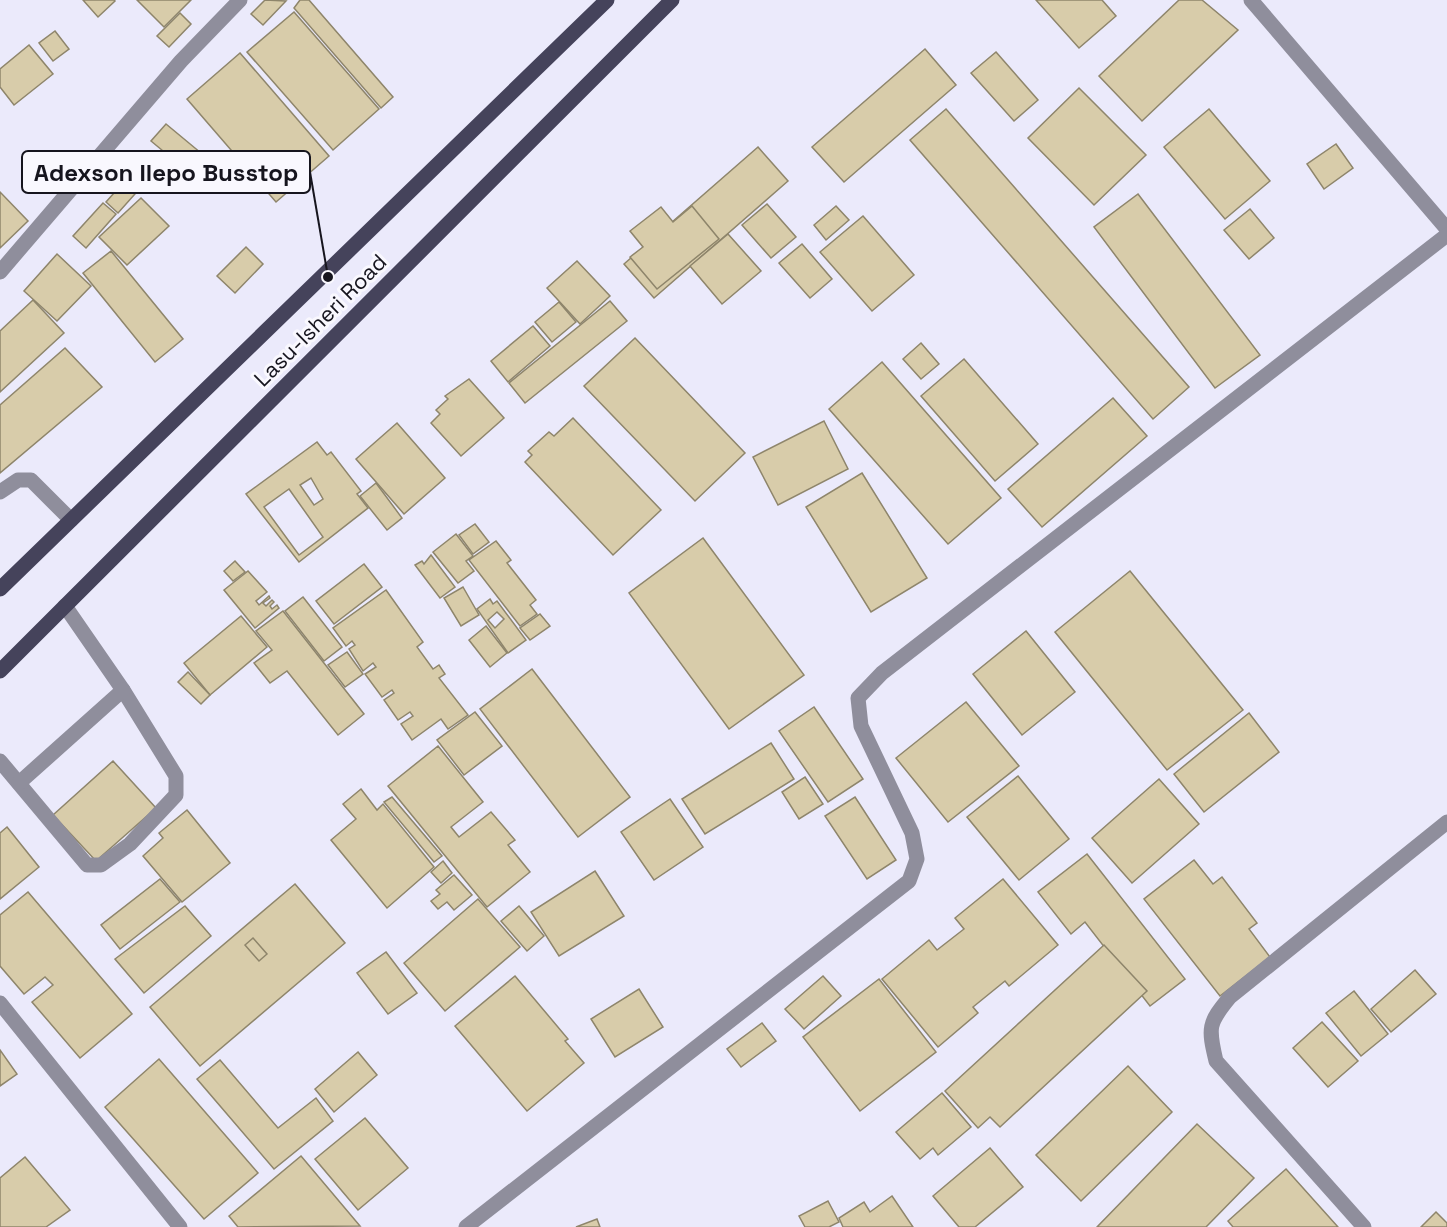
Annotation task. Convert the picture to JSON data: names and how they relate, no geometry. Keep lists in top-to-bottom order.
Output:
{
  "streets": {
    "main road": ["Lasu-Isheri Road"]
  },
  "places": ["Adexson Ilepo Busstop"]
}
